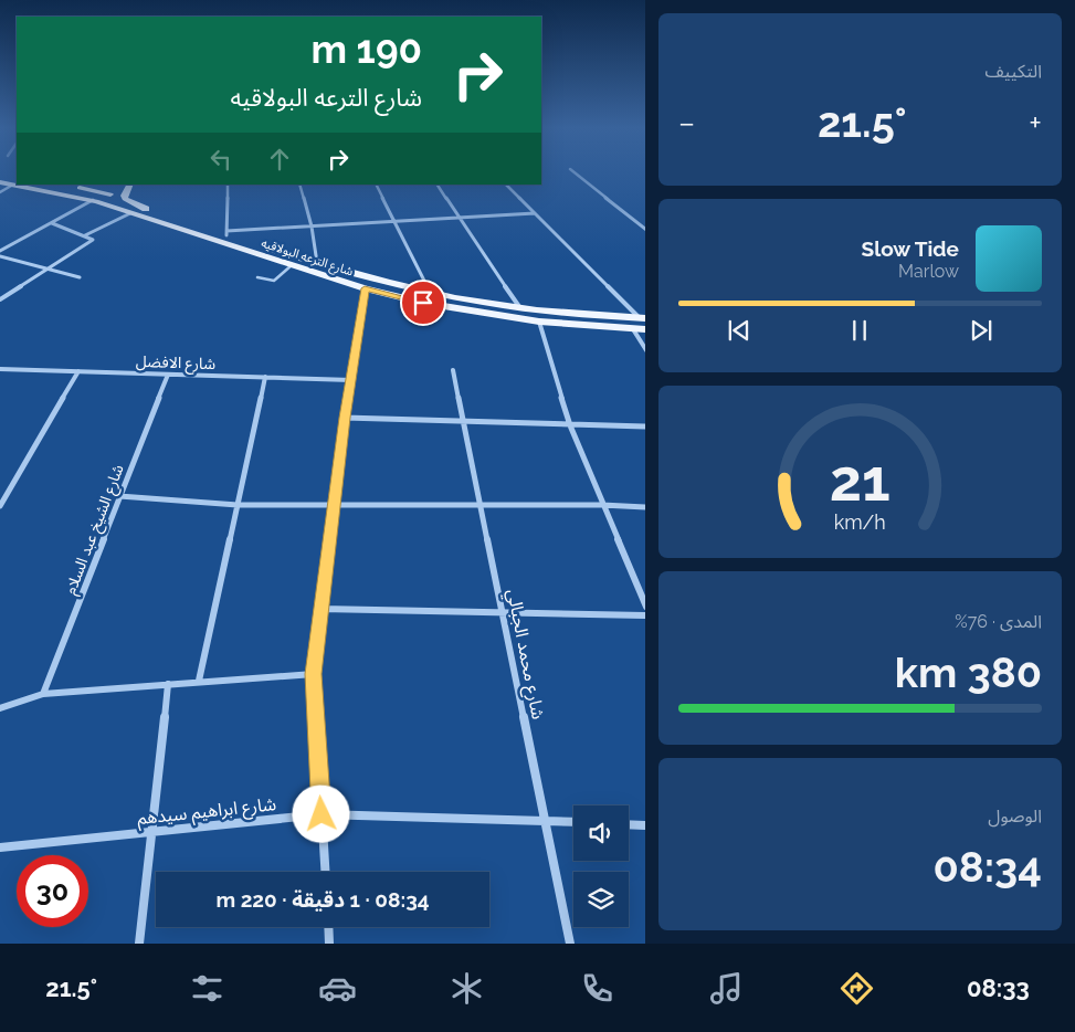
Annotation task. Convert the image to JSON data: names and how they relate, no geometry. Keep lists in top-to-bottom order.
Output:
{
  "streets": {
    "main road": ["شارع الترعه البولاقيه"],
    "street": [
      "شارع الافضل",
      "شارع الشيخ عبد السلام",
      "شارع محمد الجبالي",
      "شارع ابراهيم سيدهم"
    ]
  },
  "crossings": [
    ["شارع الافضل", "شارع الشيخ عبد السلام"],
    ["شارع محمد الجبالي", "شارع ابراهيم سيدهم"]
  ],
  "page": {
    "tile": [
      "التكييف",
      ["المدى · 76%", "380 km"],
      ["الوصول", "08:34"]
    ],
    "turn": ["190 m", "شارع الترعه البولاقيه"],
    "heat": ["−", "21.5°", "+"],
    "song": ["Slow Tide", "Marlow"],
    "limit": "30",
    "trip": "08:34 · 1 دقيقة · 220 m",
    "tabs": ["08:33", "21.5°"],
    "gauge": ["21", "km/h"]
  }
}
